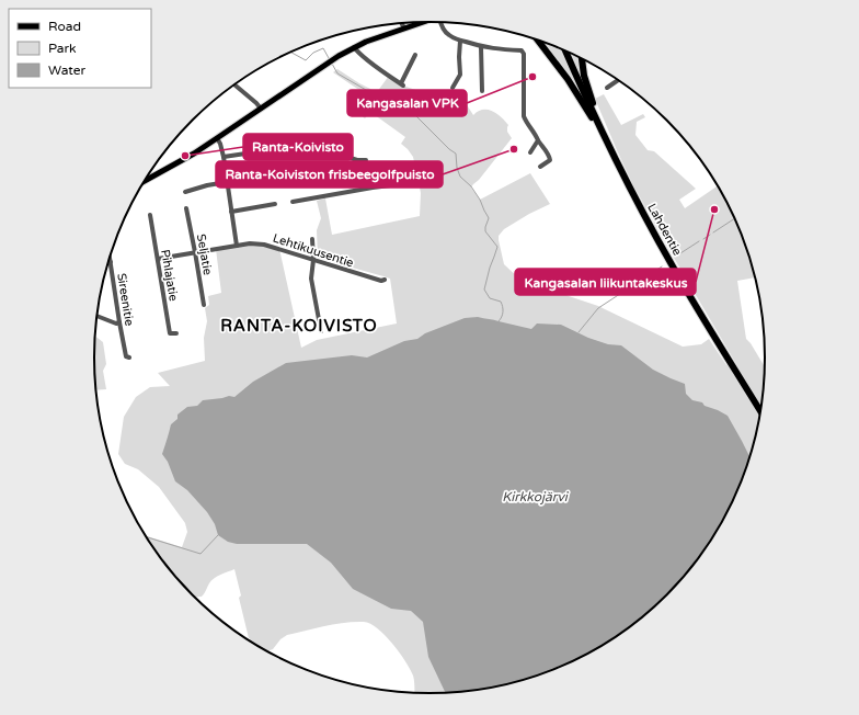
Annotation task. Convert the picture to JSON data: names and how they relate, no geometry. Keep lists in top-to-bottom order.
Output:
{
  "streets": {
    "highway": ["Lahdentie"],
    "street": [
      "Lehtikuusentie",
      "Seljatie",
      "Pihlajatie",
      "Sireenitie"
    ]
  },
  "crossings": [
    ["Lehtikuusentie", "Seljatie"],
    ["Lehtikuusentie", "Pihlajatie"]
  ],
  "districts": ["RANTA-KOIVISTO"],
  "water": ["Kirkkojärvi"],
  "places": [
    "Kangasalan VPK",
    "Ranta-Koiviston frisbeegolfpuisto",
    "Ranta-Koivisto",
    "Kangasalan liikuntakeskus"
  ],
  "legend": ["Road", "Park", "Water"]
}
